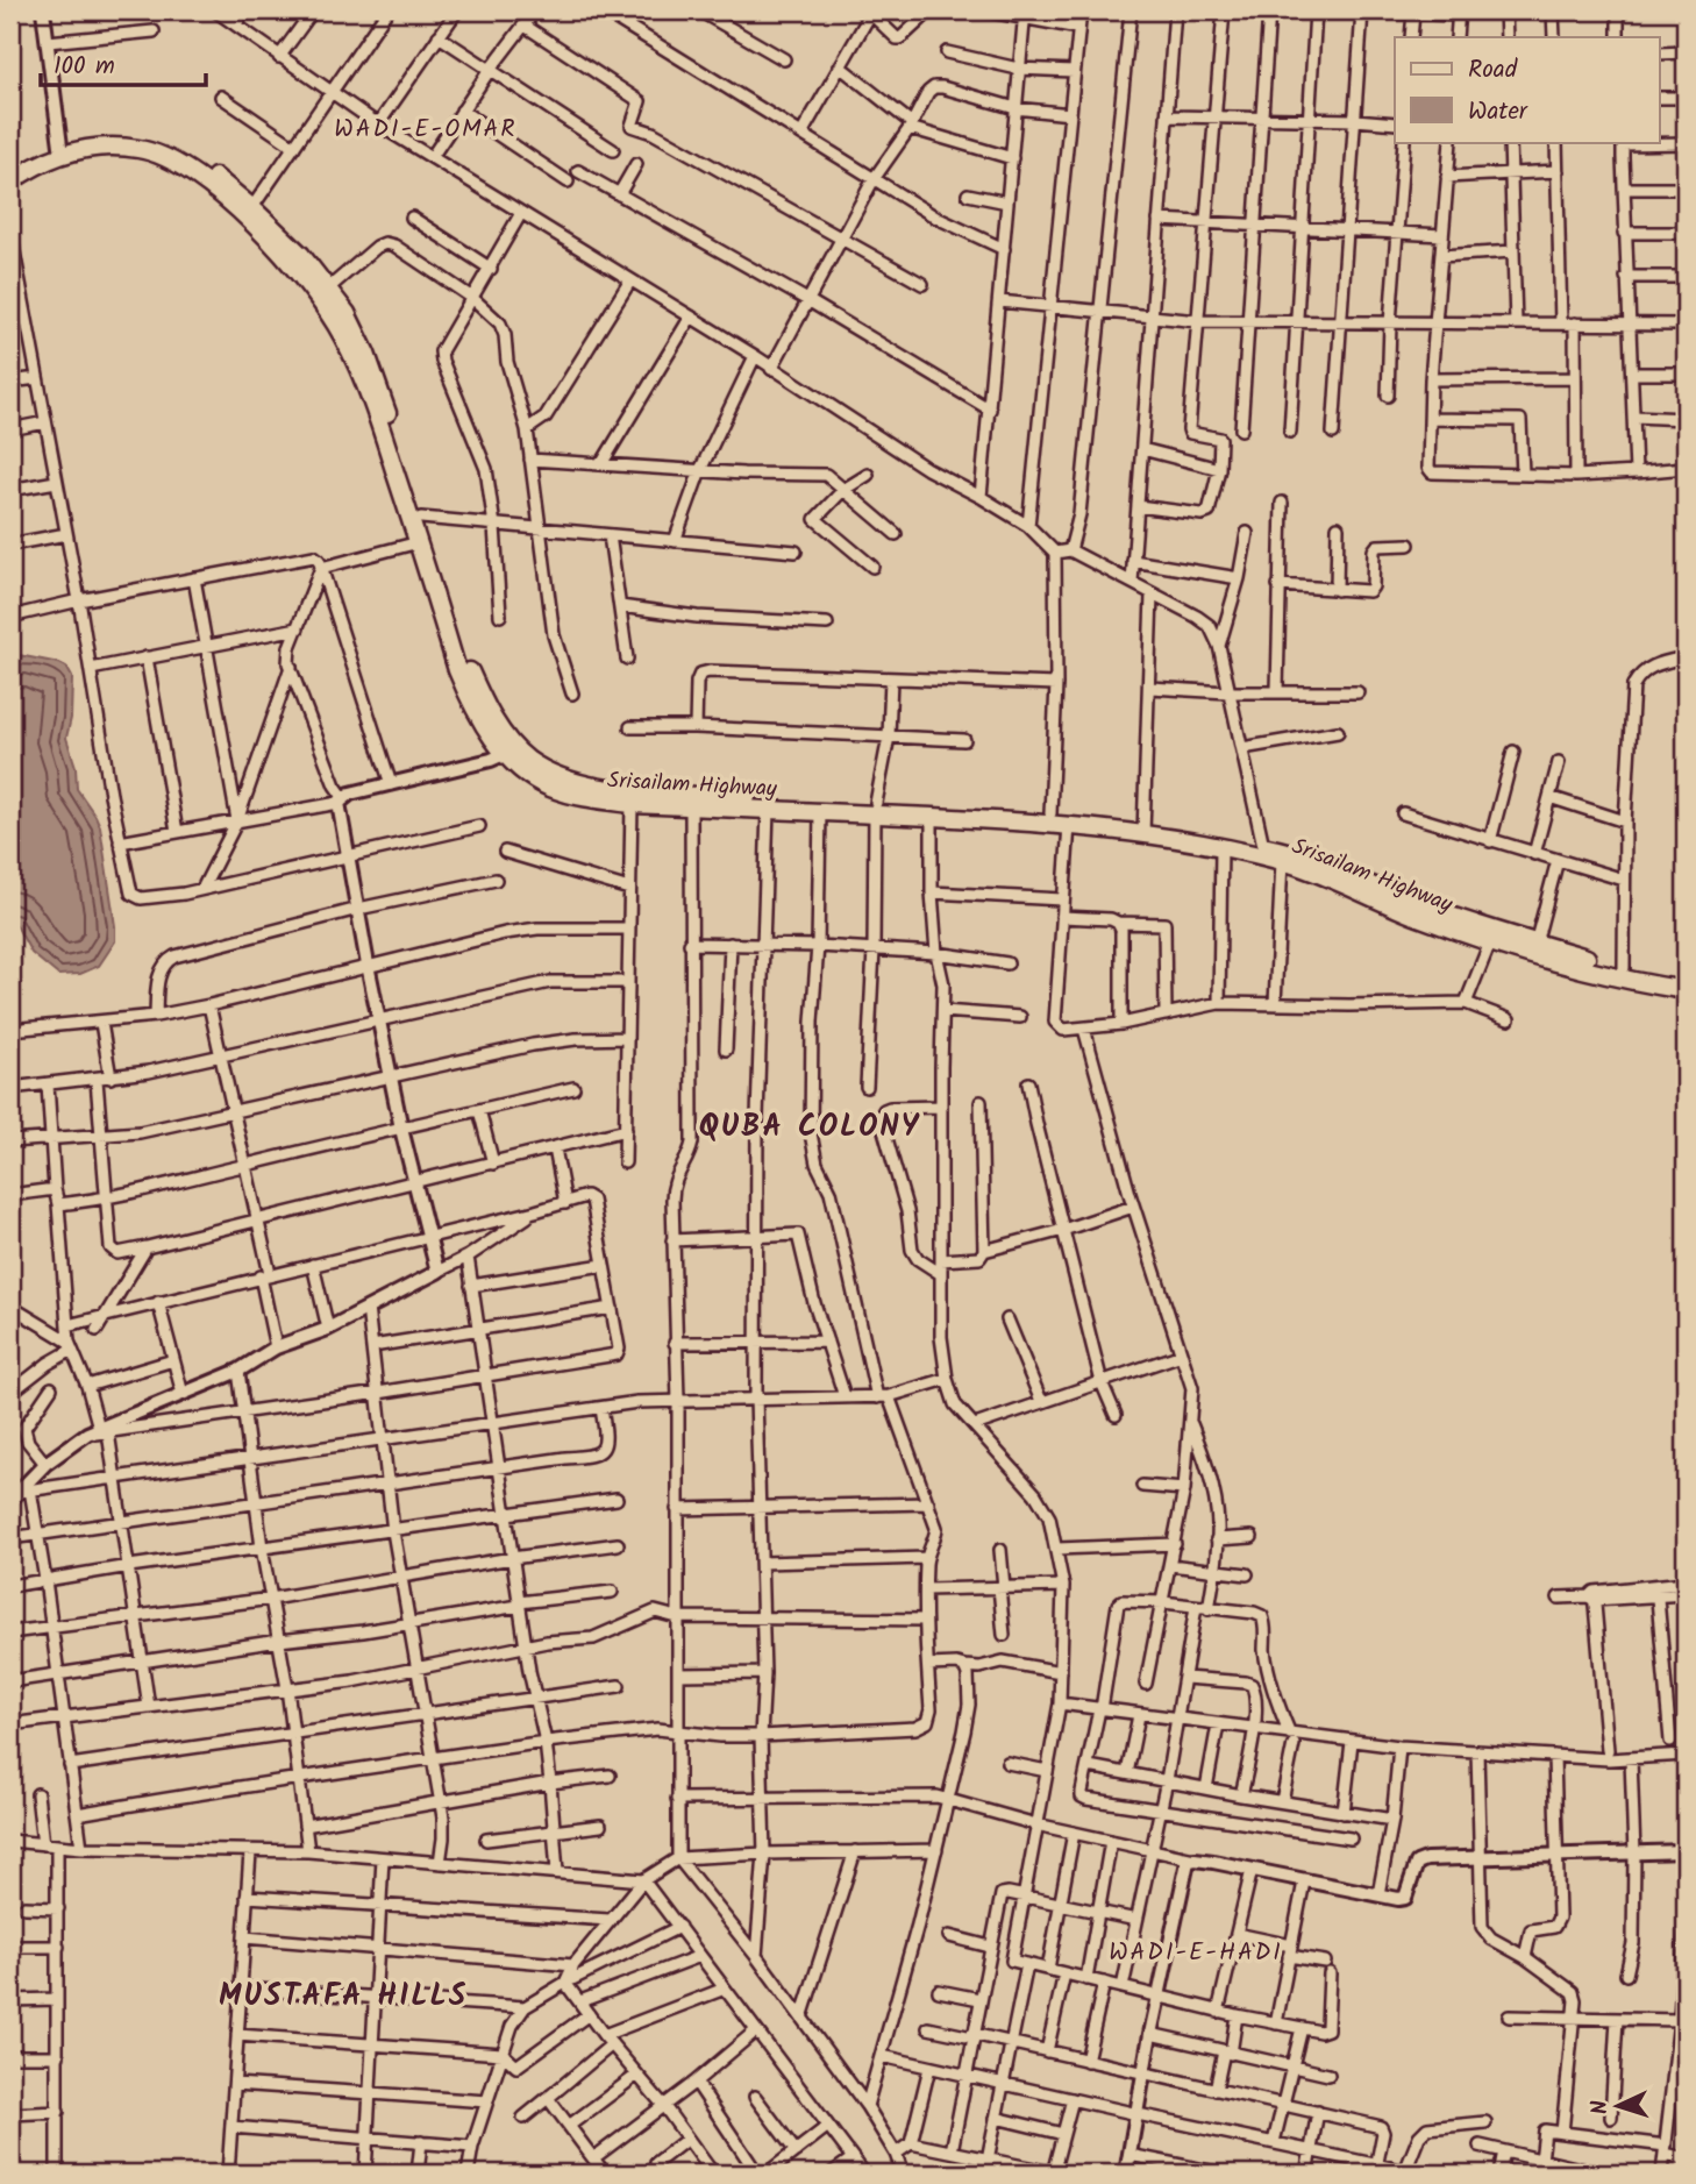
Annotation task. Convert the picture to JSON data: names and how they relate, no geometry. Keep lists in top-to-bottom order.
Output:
{
  "streets": {
    "highway": ["Srisailam Highway"]
  },
  "districts": [
    "WADI-E-OMAR",
    "QUBA COLONY",
    "WADI-E-HADI",
    "MUSTAFA HILLS"
  ],
  "legend": ["Road", "Water"],
  "scale_bar": "100 m",
  "north": "left"
}
